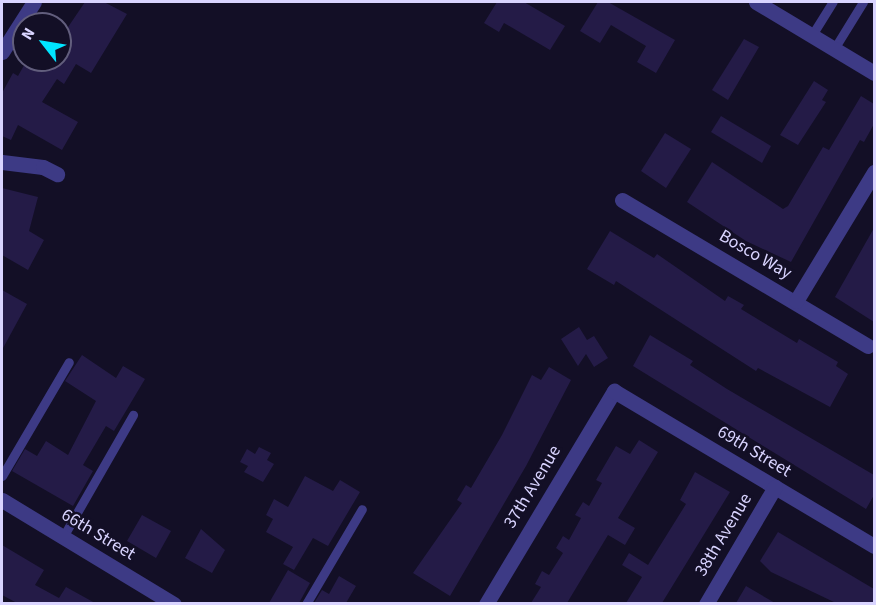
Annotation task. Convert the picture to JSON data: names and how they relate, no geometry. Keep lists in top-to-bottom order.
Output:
{
  "streets": {
    "street": [
      "Bosco Way",
      "69th Street",
      "37th Avenue",
      "66th Street",
      "38th Avenue"
    ]
  },
  "crossings": [
    ["69th Street", "37th Avenue"],
    ["69th Street", "38th Avenue"]
  ],
  "north": "top left"
}
